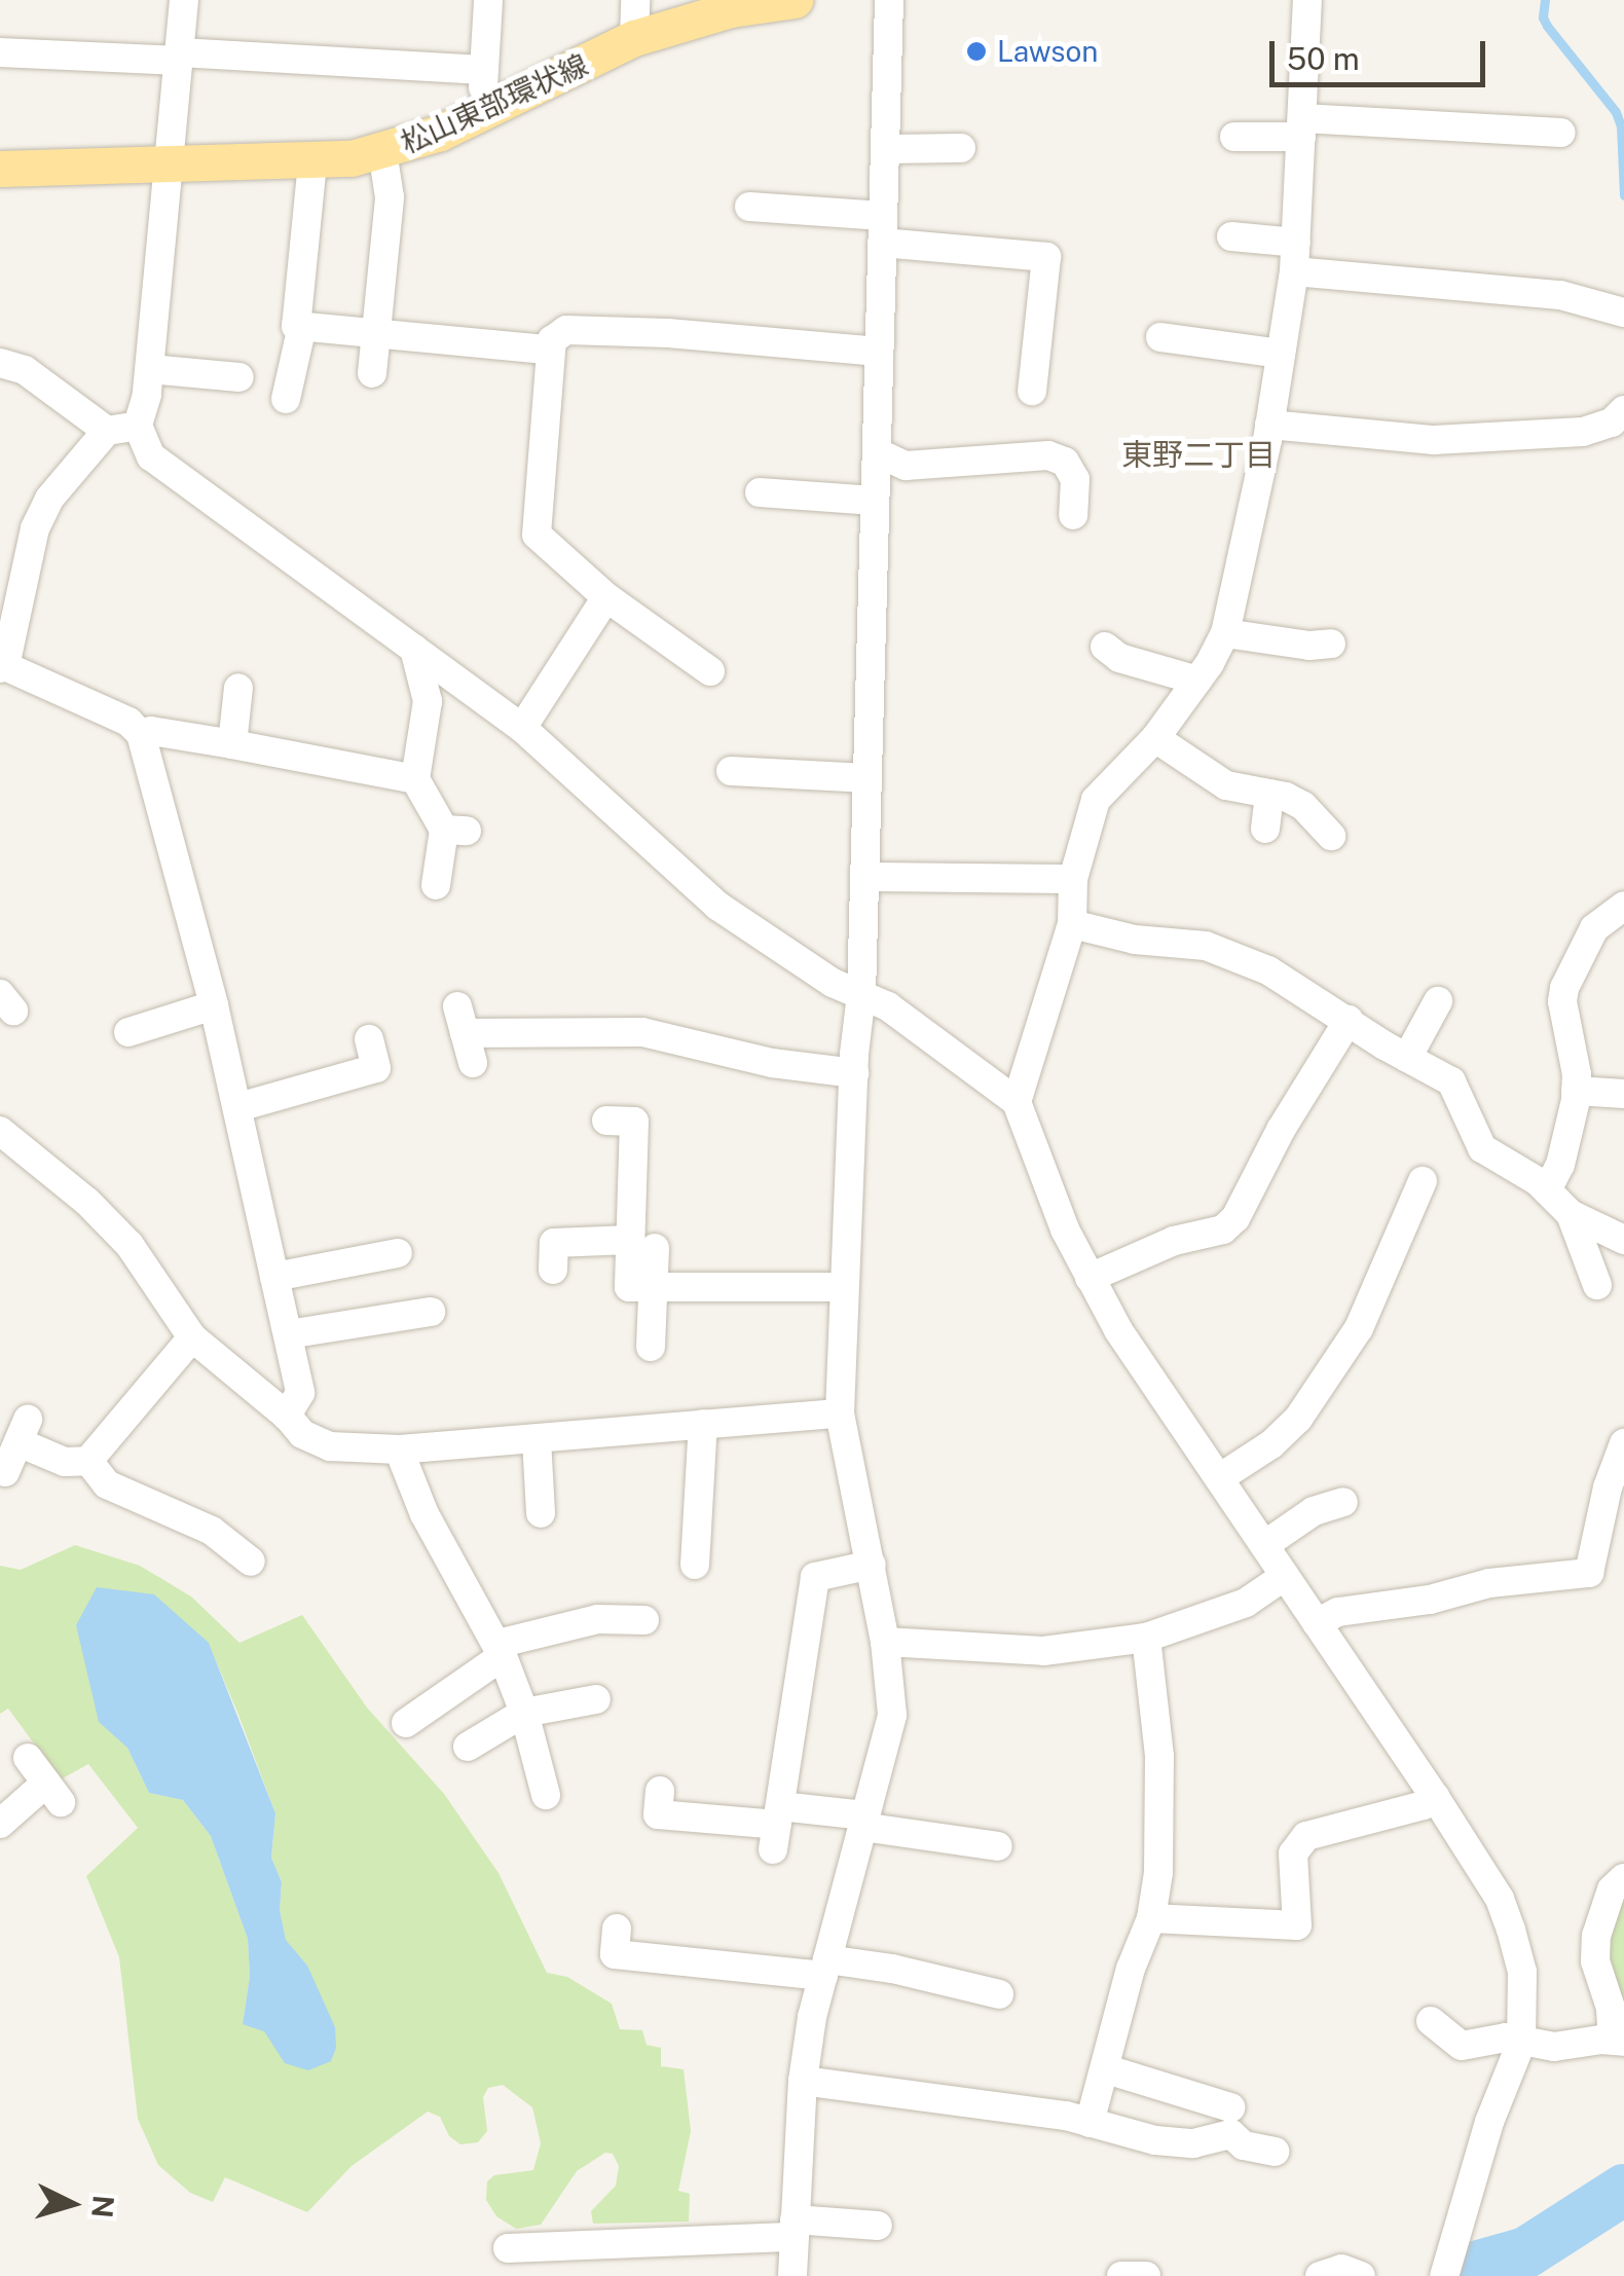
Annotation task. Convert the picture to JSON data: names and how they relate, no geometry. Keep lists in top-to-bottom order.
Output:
{
  "streets": {
    "main road": ["松山東部環状線"]
  },
  "districts": ["東野二丁目"],
  "places": ["Lawson"],
  "scale_bar": "50 m",
  "north": "right"
}
